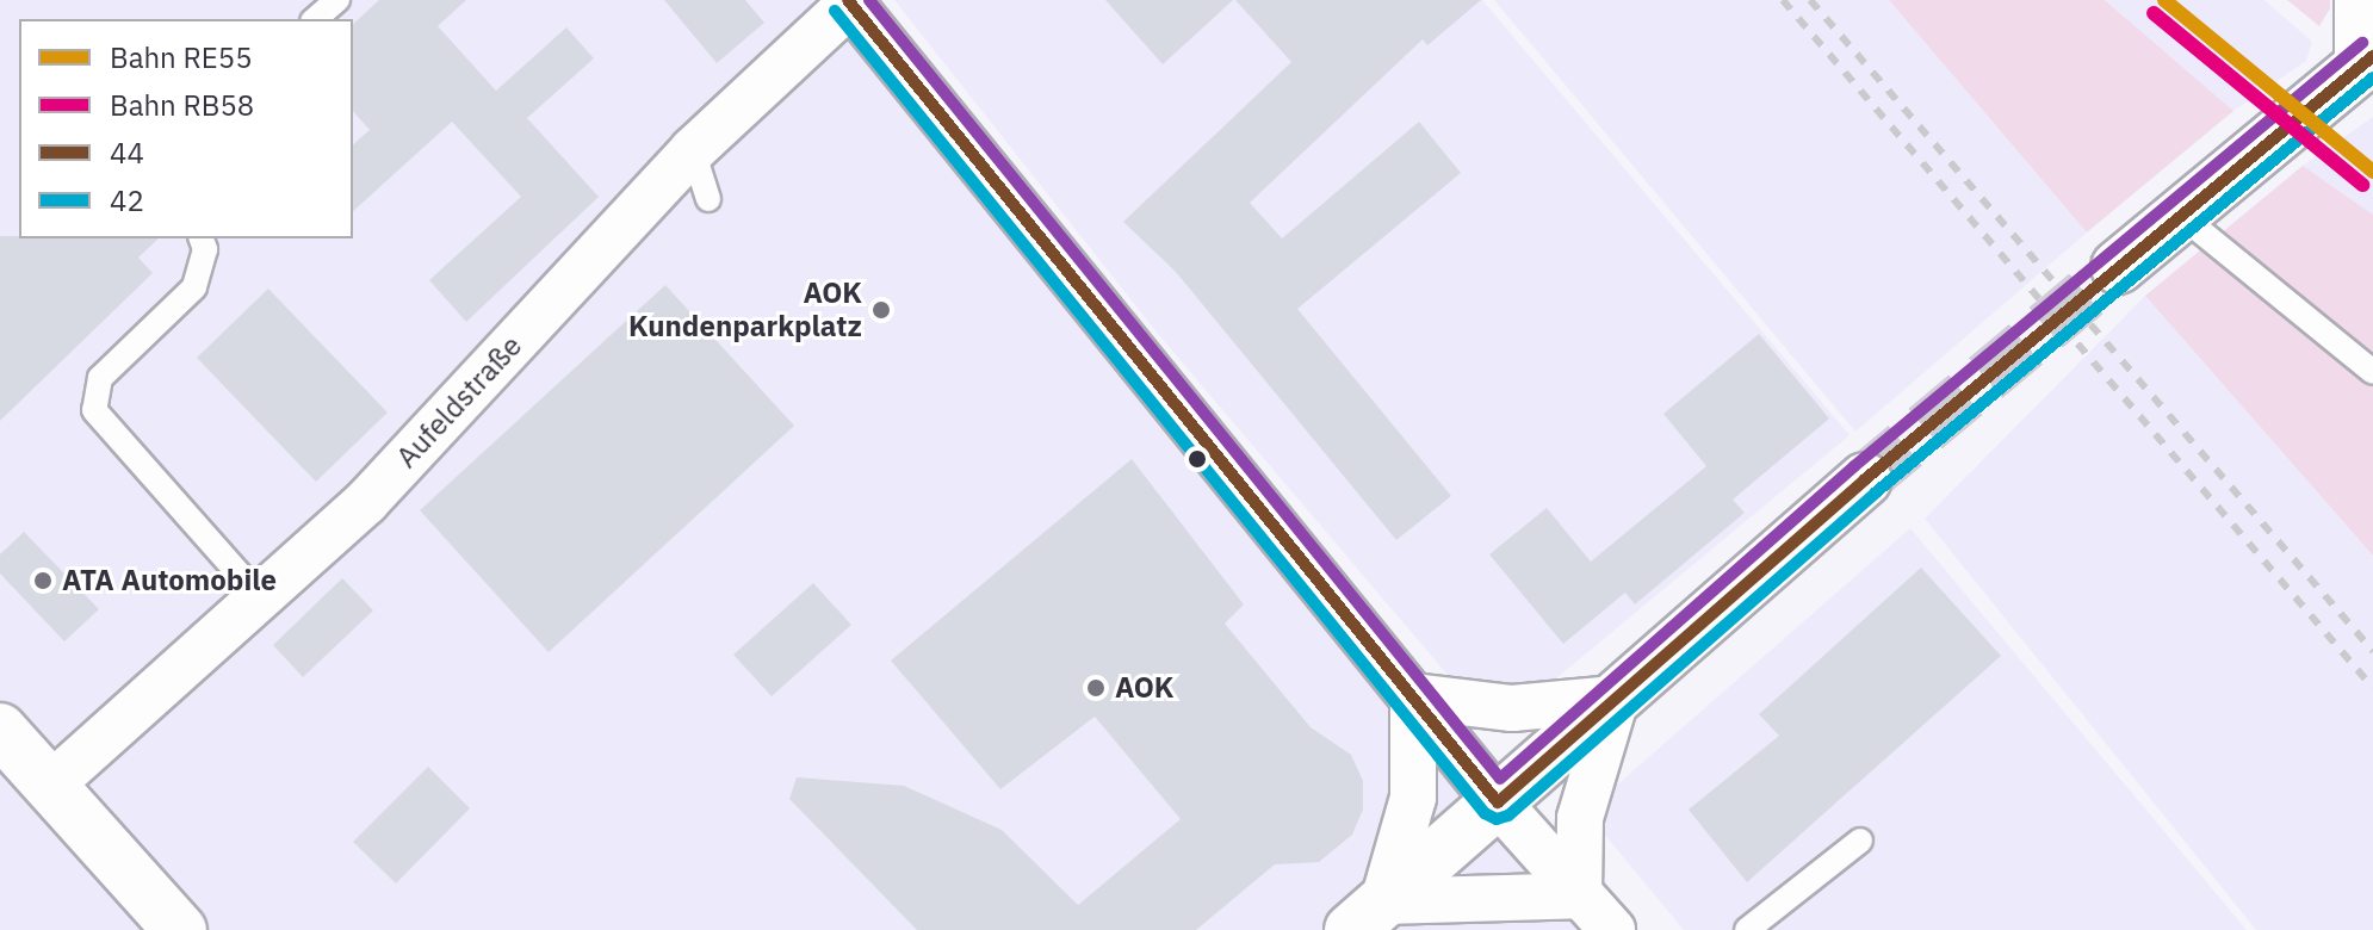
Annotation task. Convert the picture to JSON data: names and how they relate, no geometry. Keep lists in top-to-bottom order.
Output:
{
  "streets": {
    "street": ["Aufeldstraße"]
  },
  "places": ["AOK Kundenparkplatz", "ATA Automobile", "AOK"],
  "lines": [
    "rail line RE55",
    "transit line 44",
    "transit line 42",
    "rail line RB58"
  ],
  "legend": [
    "Bahn RE55",
    "Bahn RB58",
    "44",
    "42"
  ]
}
